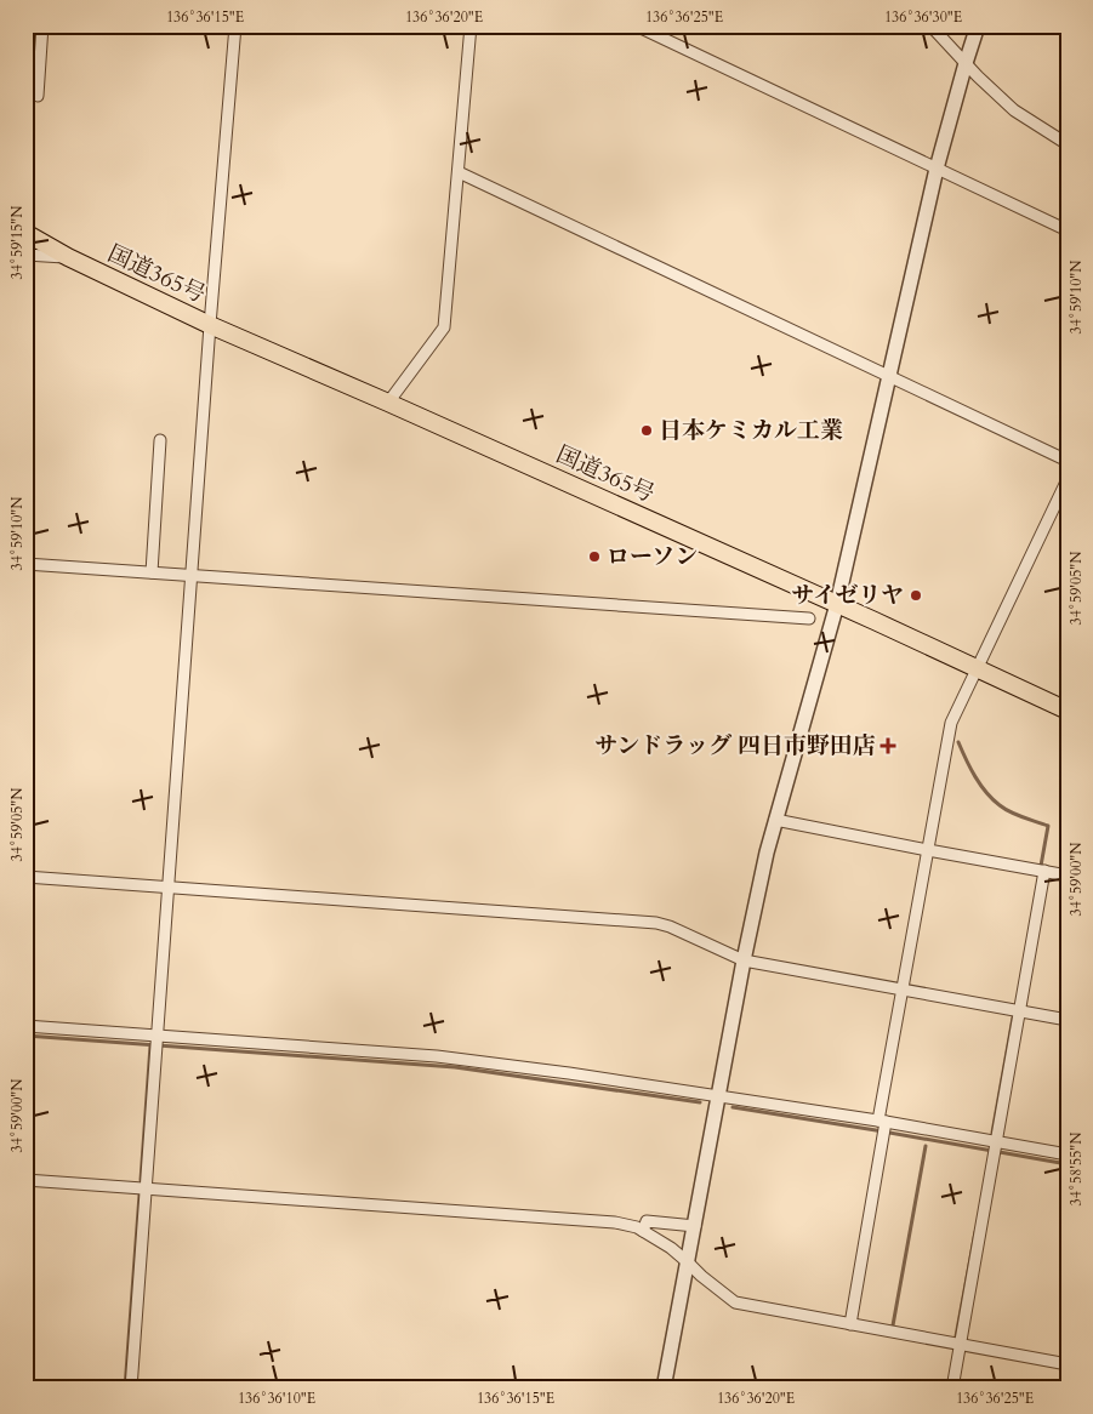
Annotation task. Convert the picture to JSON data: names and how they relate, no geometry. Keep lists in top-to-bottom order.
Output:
{
  "streets": {
    "highway": ["国道365号"]
  },
  "places": {
    "other": ["日本ケミカル工業", "ローソン", "サイゼリヤ"],
    "health": ["サンドラッグ 四日市野田店"]
  },
  "coordinates": [
    "136°36'15\"E",
    "136°36'20\"E",
    "136°36'25\"E",
    "136°36'30\"E",
    "34°59'15\"N",
    "34°59'10\"N",
    "34°59'05\"N",
    "34°59'00\"N",
    "34°58'55\"N",
    "136°36'10\"E"
  ]
}
